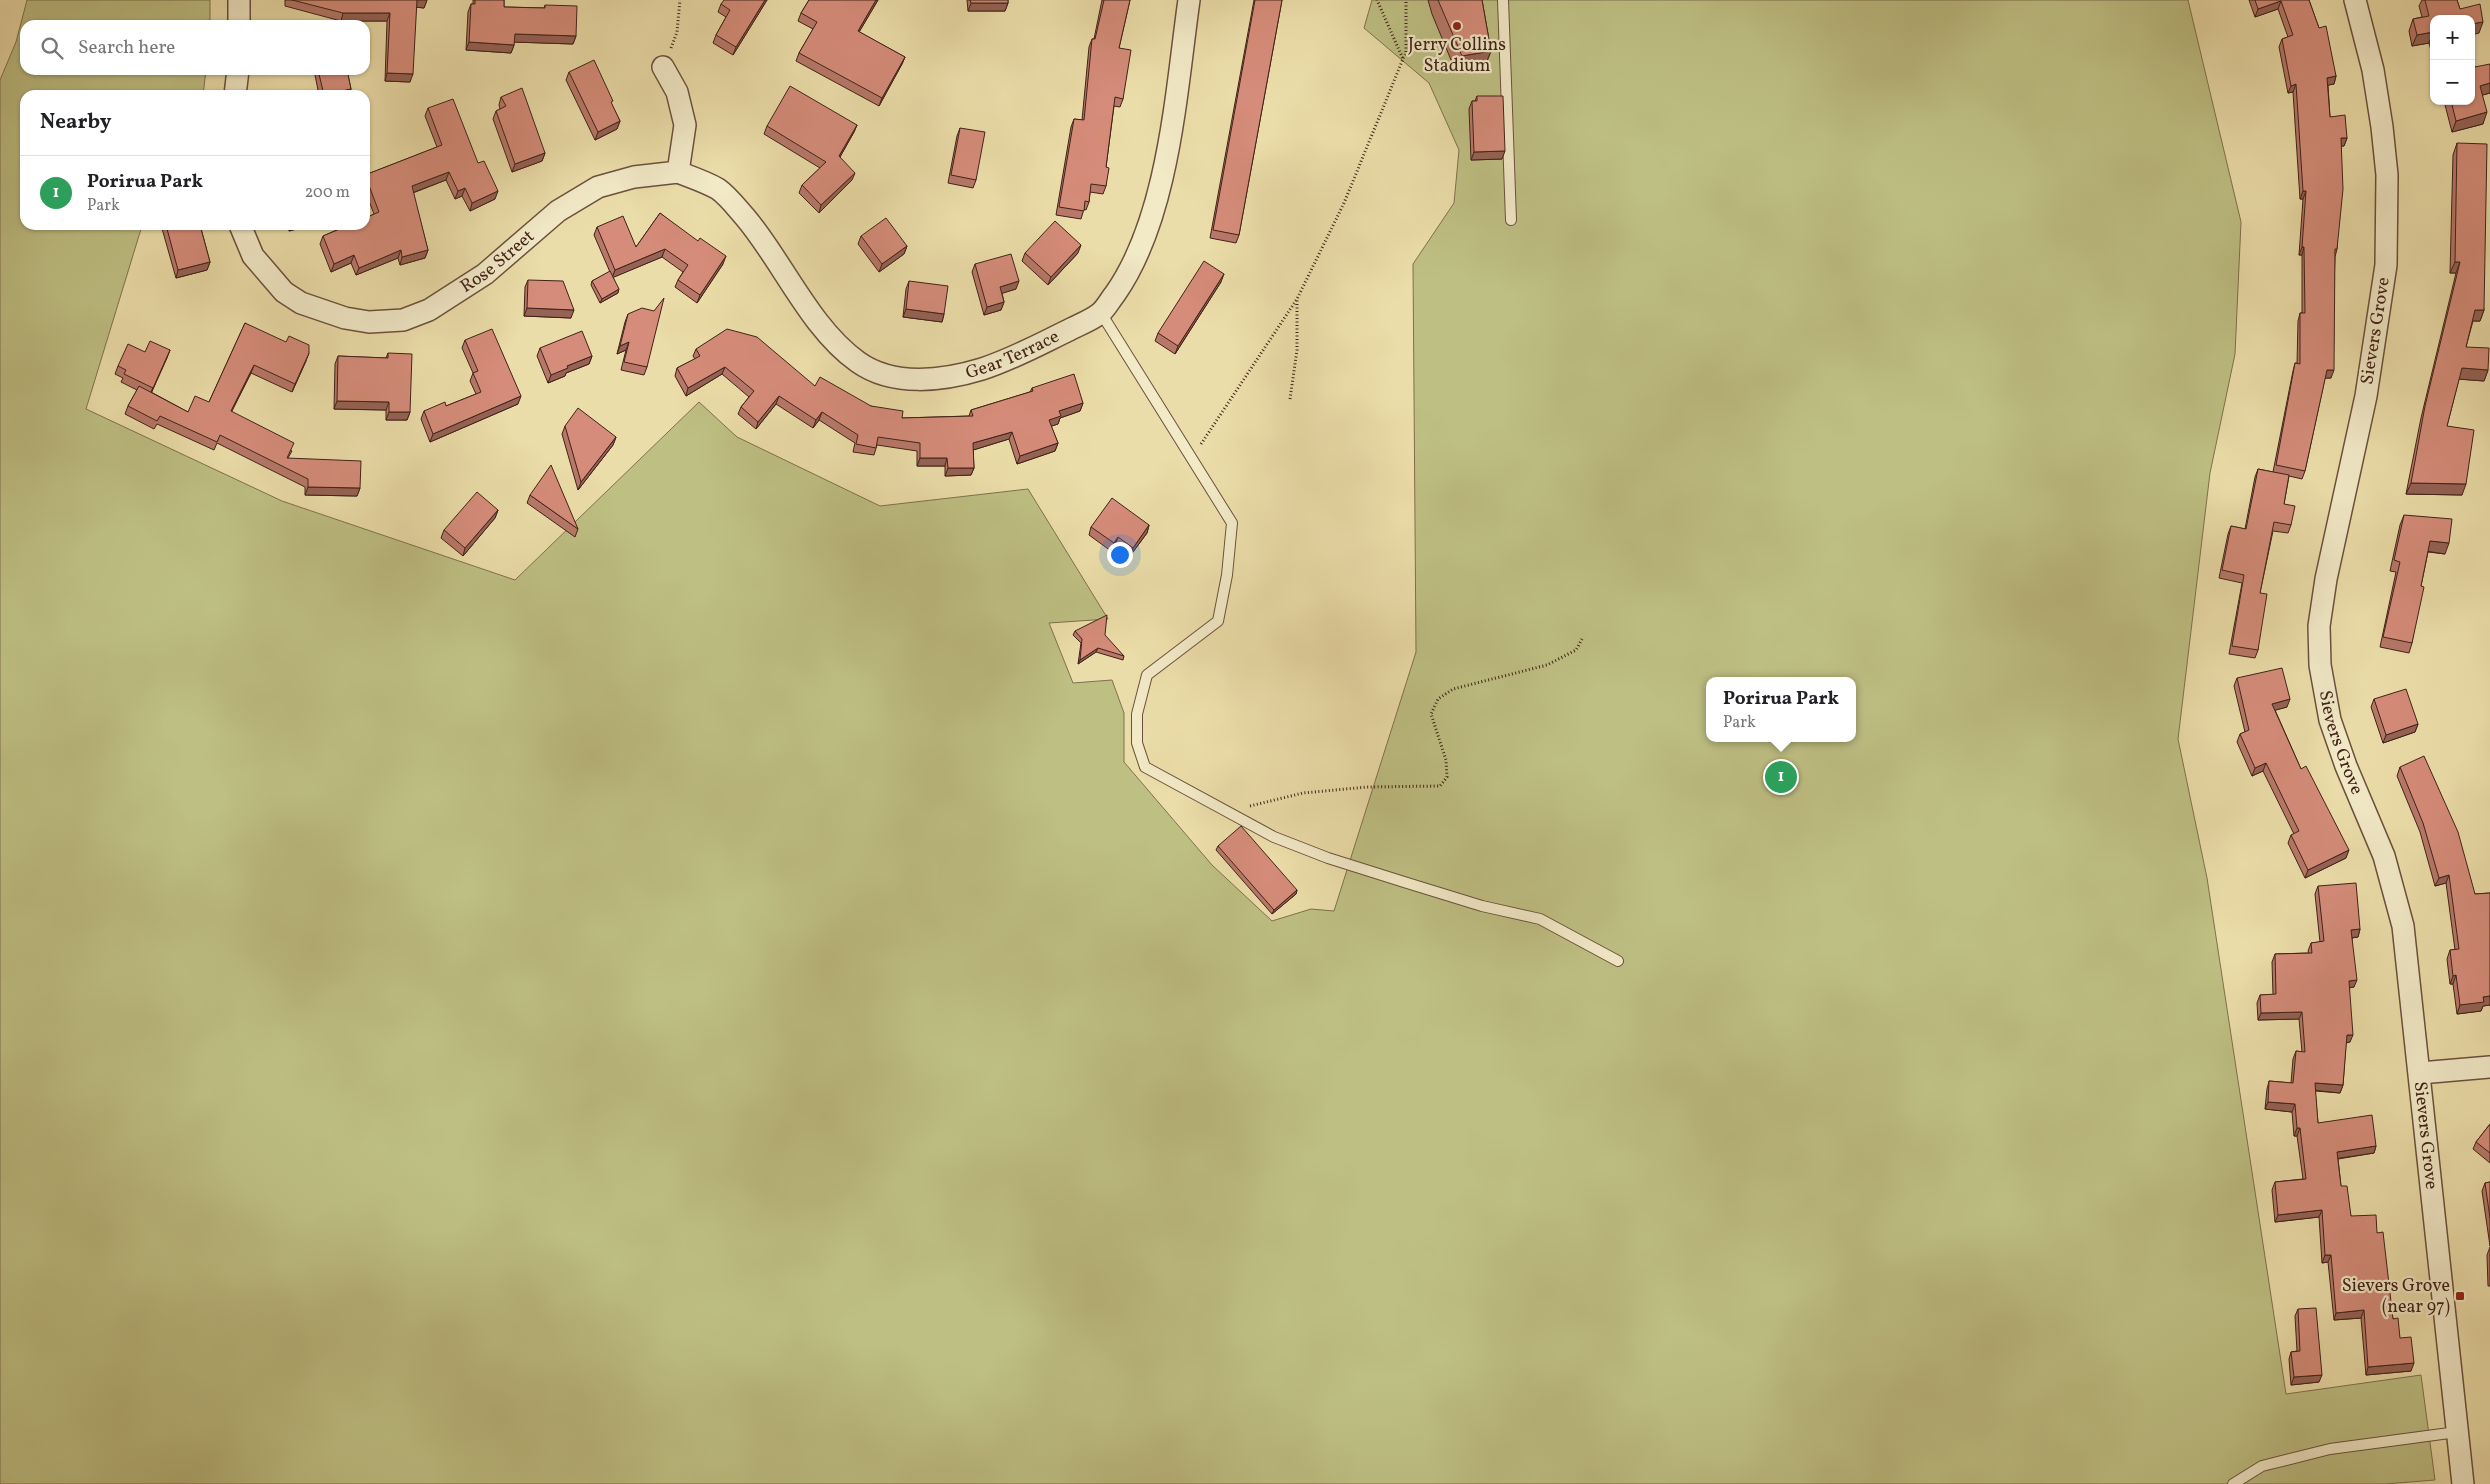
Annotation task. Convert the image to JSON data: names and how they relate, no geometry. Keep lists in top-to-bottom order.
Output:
{
  "streets": {
    "street": ["Rose Street", "Sievers Grove", "Gear Terrace"]
  },
  "crossings": [
    ["Rose Street", "Gear Terrace"]
  ],
  "places": {
    "other": ["Jerry Collins Stadium"],
    "transit": ["Sievers Grove (near 97)"]
  },
  "page": {
    "map_buttons": ["+", "−"],
    "search": "Search here",
    "heading": "Nearby",
    "list": [
      {
        "mark": "1",
        "name": "Porirua Park",
        "note": "Park",
        "value": "200 m"
      }
    ],
    "popup": ["Porirua Park", "Park"],
    "pins": "1"
  }
}
